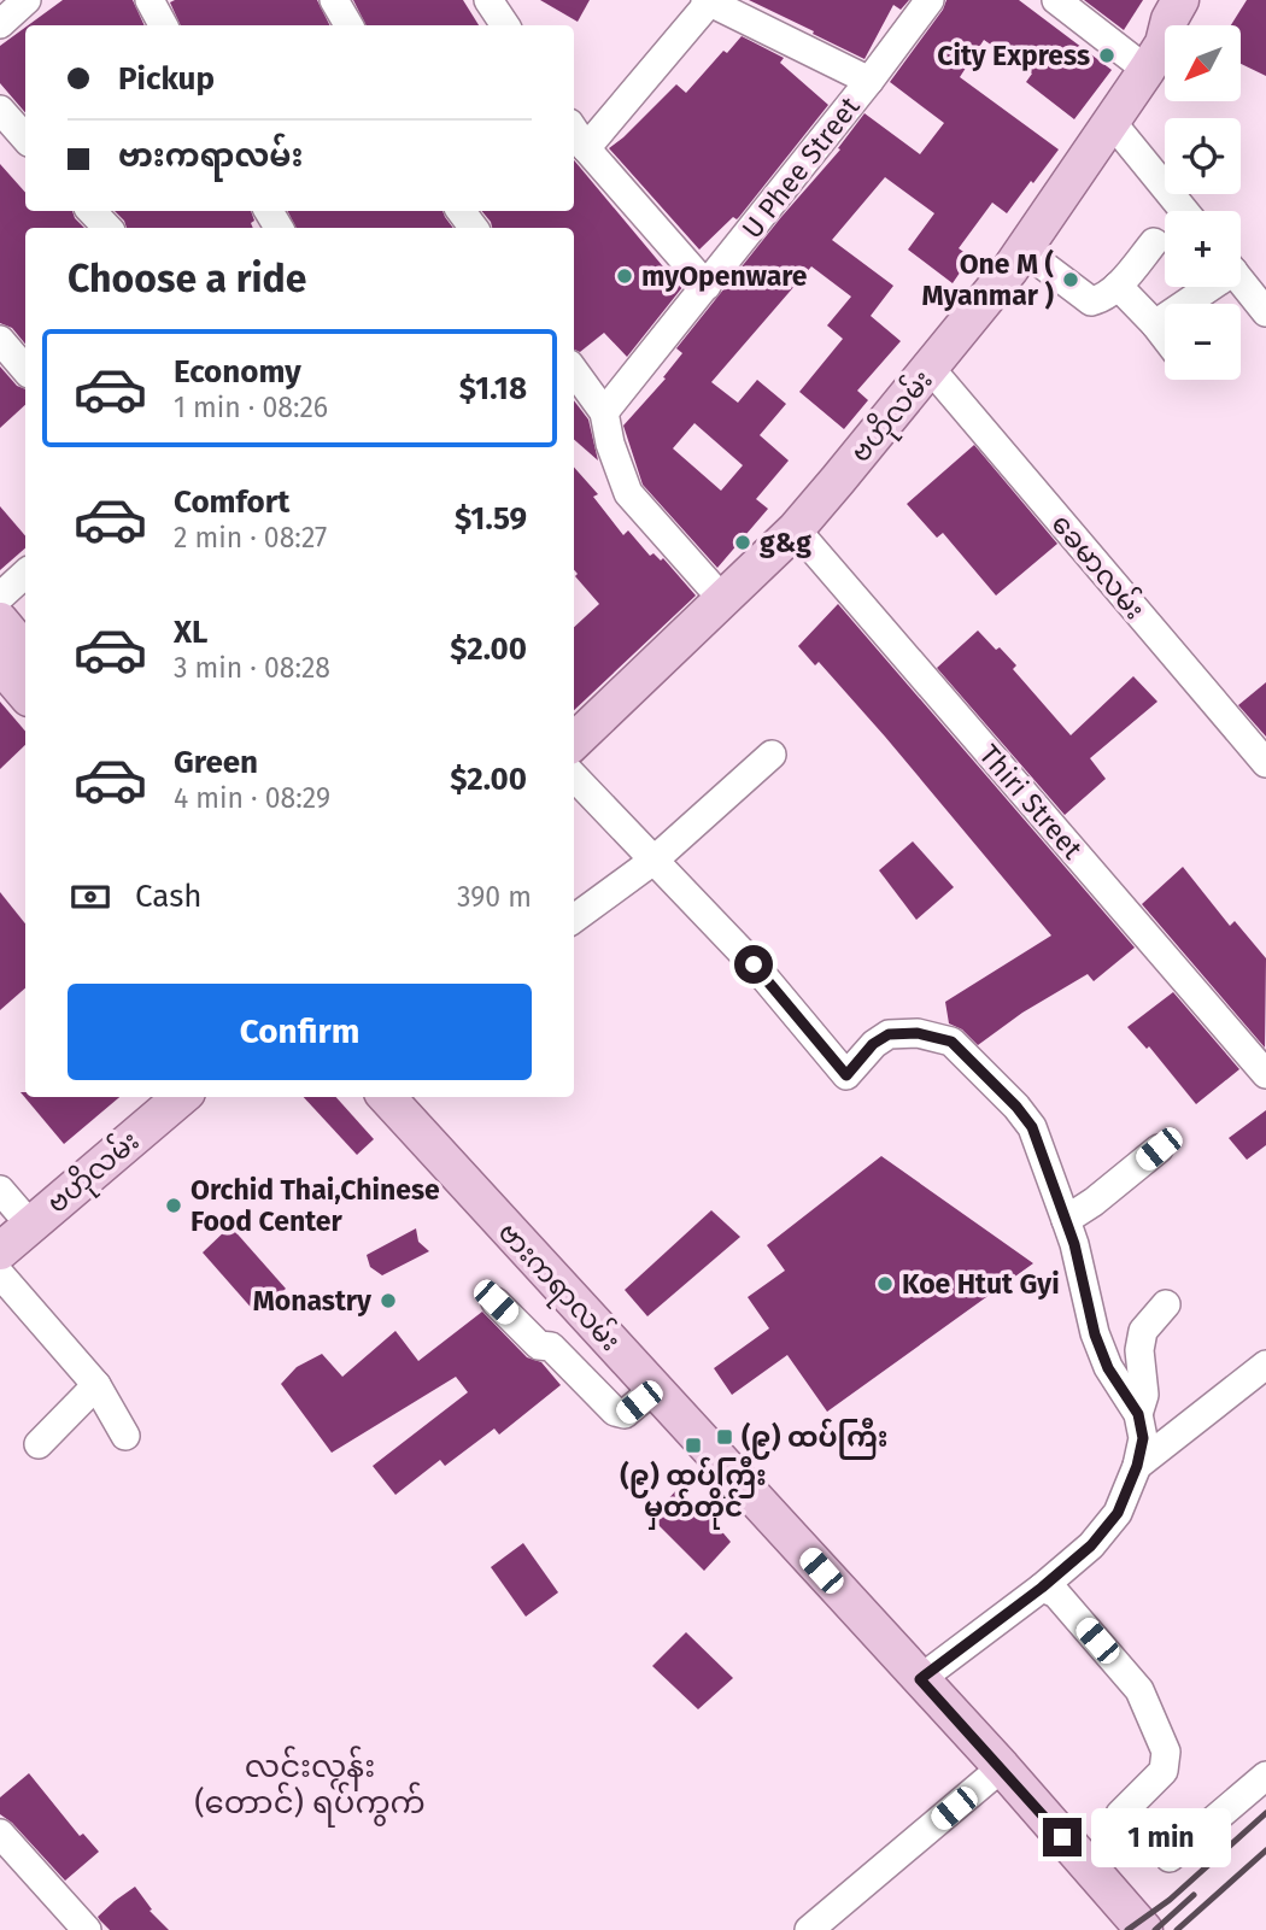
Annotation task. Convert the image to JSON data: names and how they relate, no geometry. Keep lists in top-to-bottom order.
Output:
{
  "streets": {
    "main road": ["ဗဟိုလမ်း", "ဗားကရာလမ်း"],
    "street": ["U Phee Street", "ခေမာလမ်း", "Thiri Street"]
  },
  "crossings": [
    ["ဗဟိုလမ်း", "ခေမာလမ်း"],
    ["ဗဟိုလမ်း", "Thiri Street"]
  ],
  "districts": ["လင်းလွန်း (တောင်) ရပ်ကွက်"],
  "places": {
    "other": [
      "City Express",
      "myOpenware",
      "One M ( Myanmar )",
      "g&g",
      "Orchid Thai,Chinese Food Center",
      "Koe Htut Gyi",
      "Monastry"
    ],
    "transit": ["(၉) ထပ်ကြီး", "(၉) ထပ်ကြီး မှတ်တိုင်"]
  },
  "north": "bottom left",
  "page": {
    "map_buttons": ["+", "−"],
    "banner": ["Pickup", "ဗားကရာလမ်း"],
    "heading": "Choose a ride",
    "list": [
      {
        "name": "Economy",
        "note": "1 min · 08:26",
        "value": "$1.18"
      },
      {
        "name": "Comfort",
        "note": "2 min · 08:27",
        "value": "$1.59"
      },
      {
        "name": "XL",
        "note": "3 min · 08:28",
        "value": "$2.00"
      },
      {
        "name": "Green",
        "note": "4 min · 08:29",
        "value": "$2.00"
      }
    ],
    "pay": ["Cash", "390 m"],
    "buttons": "Confirm",
    "bubble": "1 min"
  }
}
